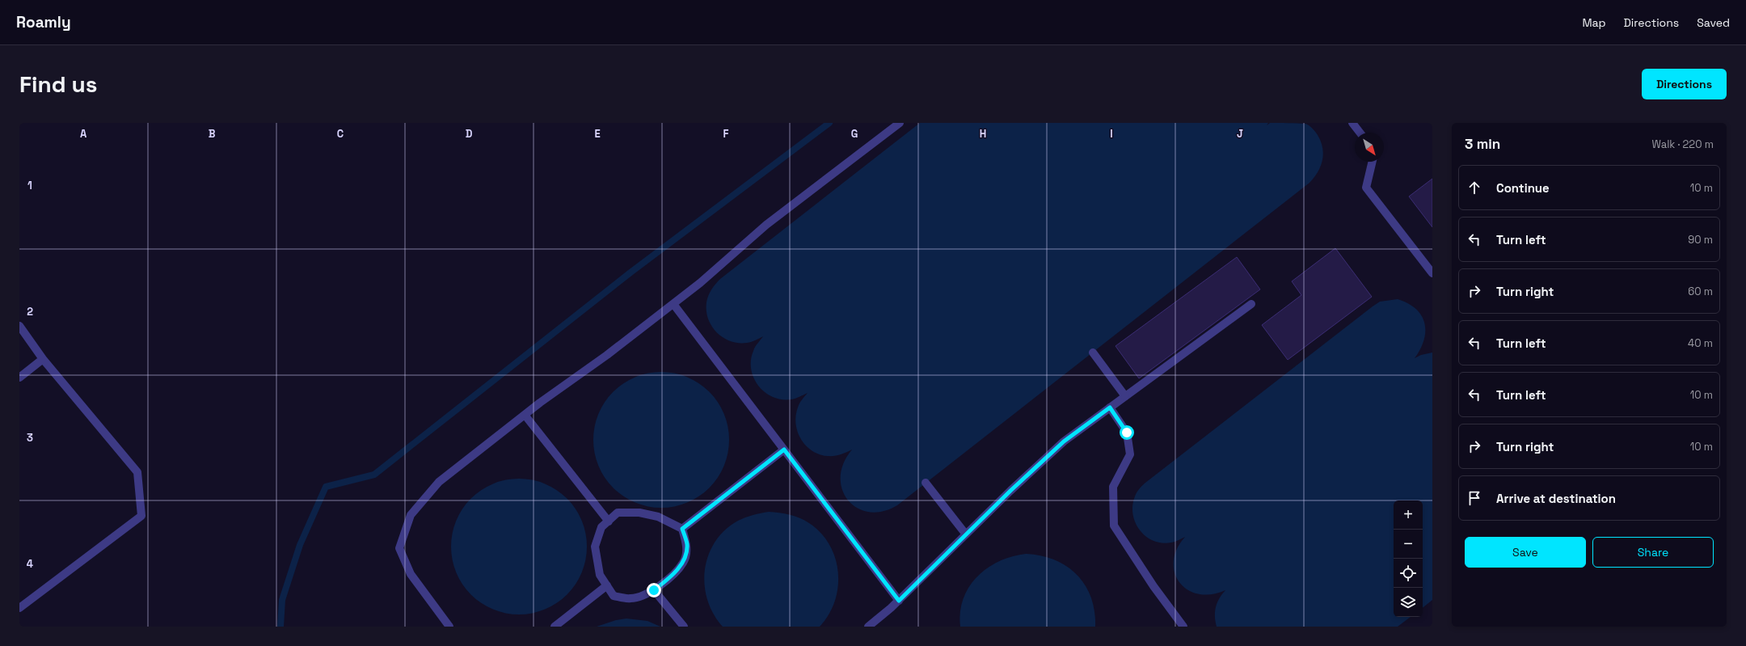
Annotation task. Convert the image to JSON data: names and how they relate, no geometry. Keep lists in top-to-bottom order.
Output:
{
  "north": "bottom right",
  "page": {
    "header": "Roamly",
    "nav": ["Map", "Directions", "Saved"],
    "buttons": [
      "Directions",
      ["Save", "Share"]
    ],
    "title": "Find us",
    "heading": ["3 min", "Walk · 220 m"],
    "list": [
      ["Continue", "10 m"],
      ["Turn left", "90 m"],
      ["Turn right", "60 m"],
      ["Turn left", "40 m"],
      ["Turn left", "10 m"],
      ["Turn right", "10 m"],
      "Arrive at destination"
    ],
    "map_buttons": ["+", "−"]
  },
  "grid": {
    "columns": [
      "A",
      "B",
      "C",
      "D",
      "E",
      "F",
      "G",
      "H",
      "I",
      "J"
    ],
    "rows": [
      "1",
      "2",
      "3",
      "4"
    ]
  }
}
